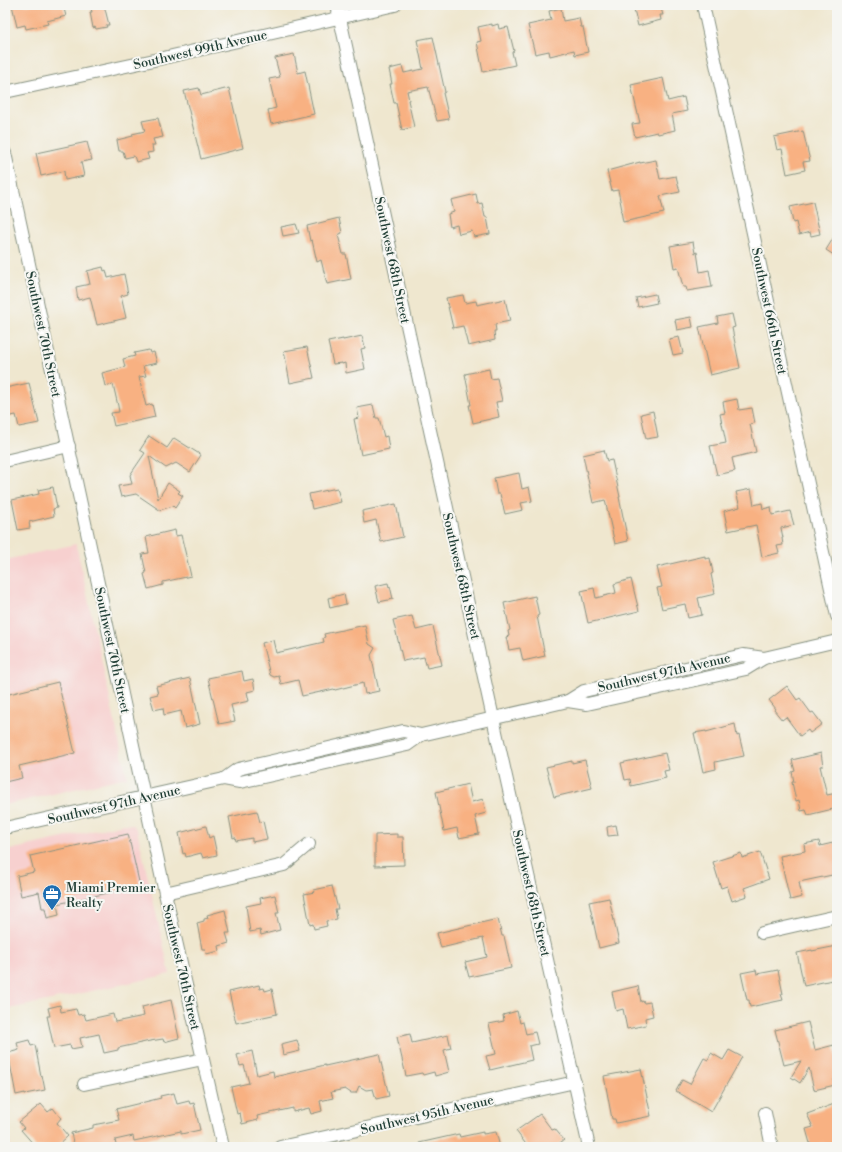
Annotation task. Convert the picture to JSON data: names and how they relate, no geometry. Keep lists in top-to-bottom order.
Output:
{
  "streets": {
    "street": [
      "Southwest 99th Avenue",
      "Southwest 68th Street",
      "Southwest 66th Street",
      "Southwest 70th Street",
      "Southwest 97th Avenue",
      "Southwest 95th Avenue"
    ]
  },
  "crossings": [
    ["Southwest 99th Avenue", "Southwest 68th Street"],
    ["Southwest 68th Street", "Southwest 97th Avenue"],
    ["Southwest 68th Street", "Southwest 95th Avenue"],
    ["Southwest 70th Street", "Southwest 97th Avenue"]
  ],
  "places": {
    "office": ["Miami Premier Realty"]
  }
}
